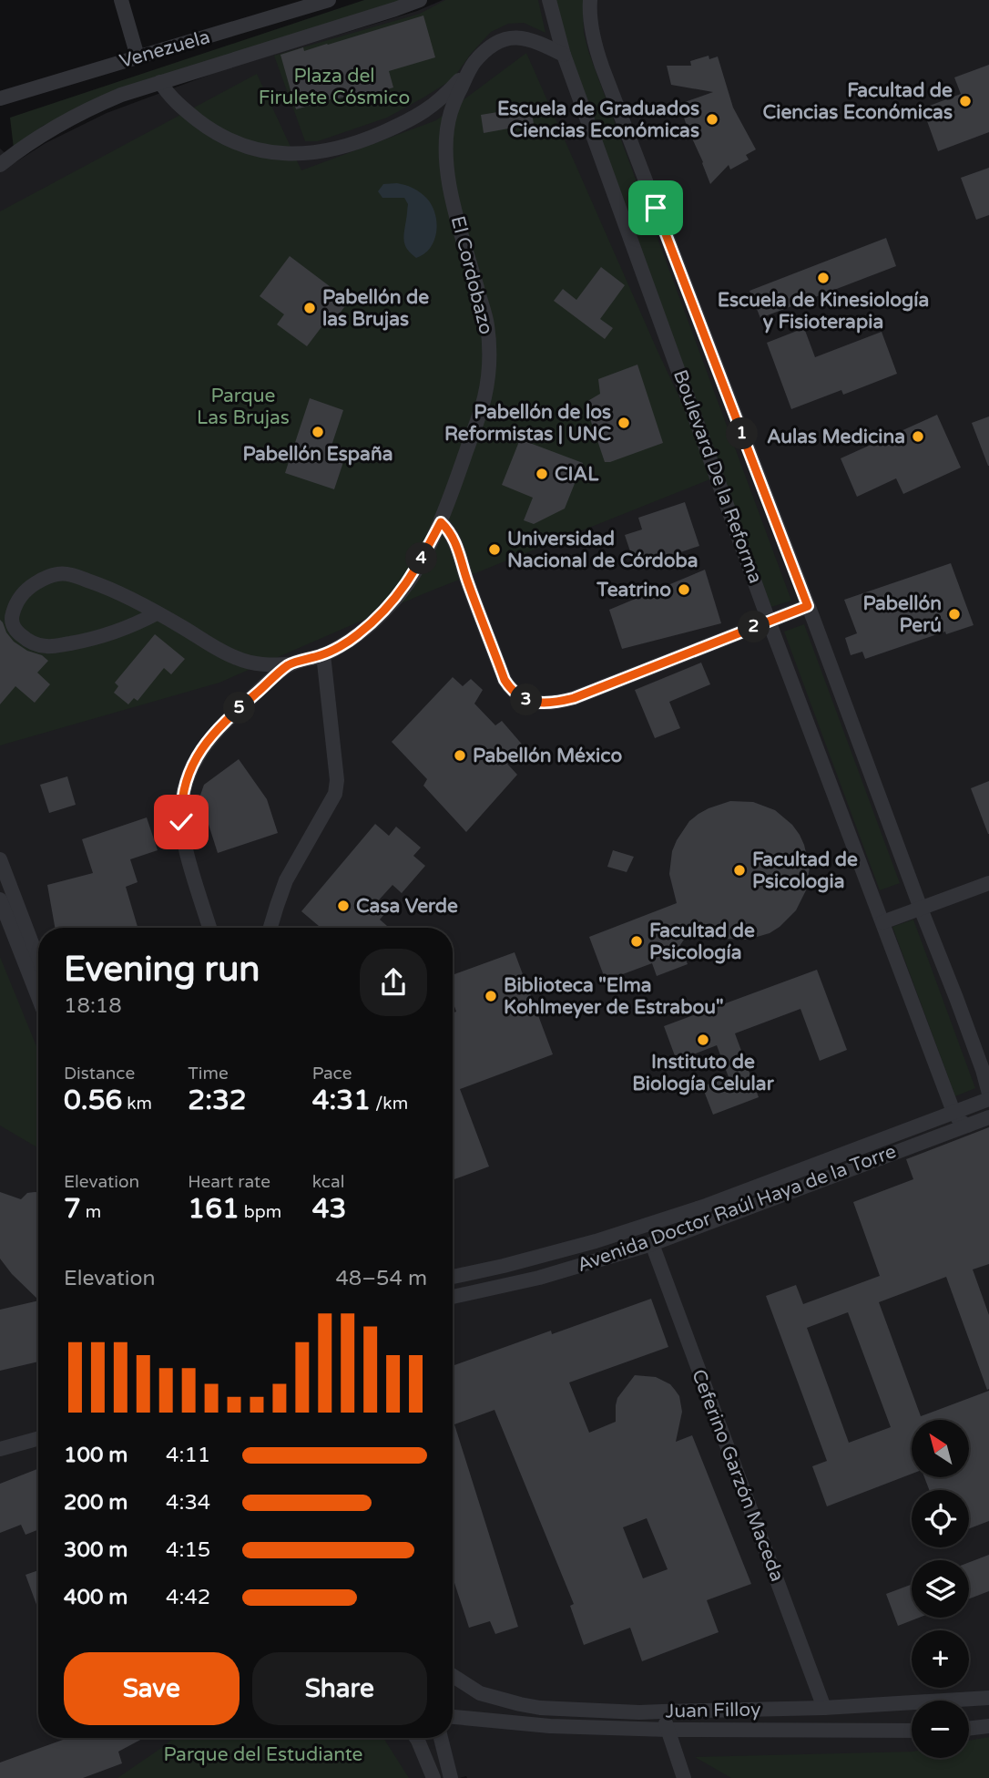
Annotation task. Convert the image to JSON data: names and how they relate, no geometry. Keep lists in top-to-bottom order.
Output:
{
  "streets": {
    "street": [
      "Venezuela",
      "El Cordobazo",
      "Boulevard De la Reforma",
      "Avenida Doctor Raúl Haya de la Torre",
      "Ceferino Garzón Maceda",
      "Juan Filloy"
    ]
  },
  "crossings": [
    ["El Cordobazo", "Boulevard De la Reforma"],
    ["Boulevard De la Reforma", "Avenida Doctor Raúl Haya de la Torre"],
    ["Avenida Doctor Raúl Haya de la Torre", "Ceferino Garzón Maceda"],
    ["Ceferino Garzón Maceda", "Juan Filloy"]
  ],
  "parks": ["Plaza del Firulete Cósmico", "Parque Las Brujas", "Parque del Estudiante"],
  "places": [
    "Facultad de Ciencias Económicas",
    "Escuela de Graduados Ciencias Económicas",
    "Escuela de Kinesiología y Fisioterapia",
    "Pabellón de las Brujas",
    "Pabellón de los Reformistas | UNC",
    "Pabellón España",
    "Aulas Medicina",
    "CIAL",
    "Universidad Nacional de Córdoba",
    "Teatrino",
    "Pabellón Perú",
    "Pabellón México",
    "Facultad de Psicologia",
    "Casa Verde",
    "Facultad de Psicología",
    "Biblioteca \"Elma Kohlmeyer de Estrabou\"",
    "Instituto de Biología Celular"
  ],
  "north": "top left",
  "page": {
    "pins": [
      "1",
      "4",
      "2",
      "3",
      "5"
    ],
    "heading": ["Evening run", "18:18"],
    "stats": [
      ["Distance", "0.56 km"],
      ["Time", "2:32"],
      ["Pace", "4:31 /km"],
      ["Elevation", "7 m"],
      ["Heart rate", "161 bpm"],
      ["kcal", "43"]
    ],
    "chart": ["Elevation", "48–54 m"],
    "map_buttons": ["+", "−"],
    "list": [
      {
        "name": "100 m",
        "note": "4:11"
      },
      {
        "name": "200 m",
        "note": "4:34"
      },
      {
        "name": "300 m",
        "note": "4:15"
      },
      {
        "name": "400 m",
        "note": "4:42"
      }
    ],
    "buttons": ["Save", "Share"]
  }
}
